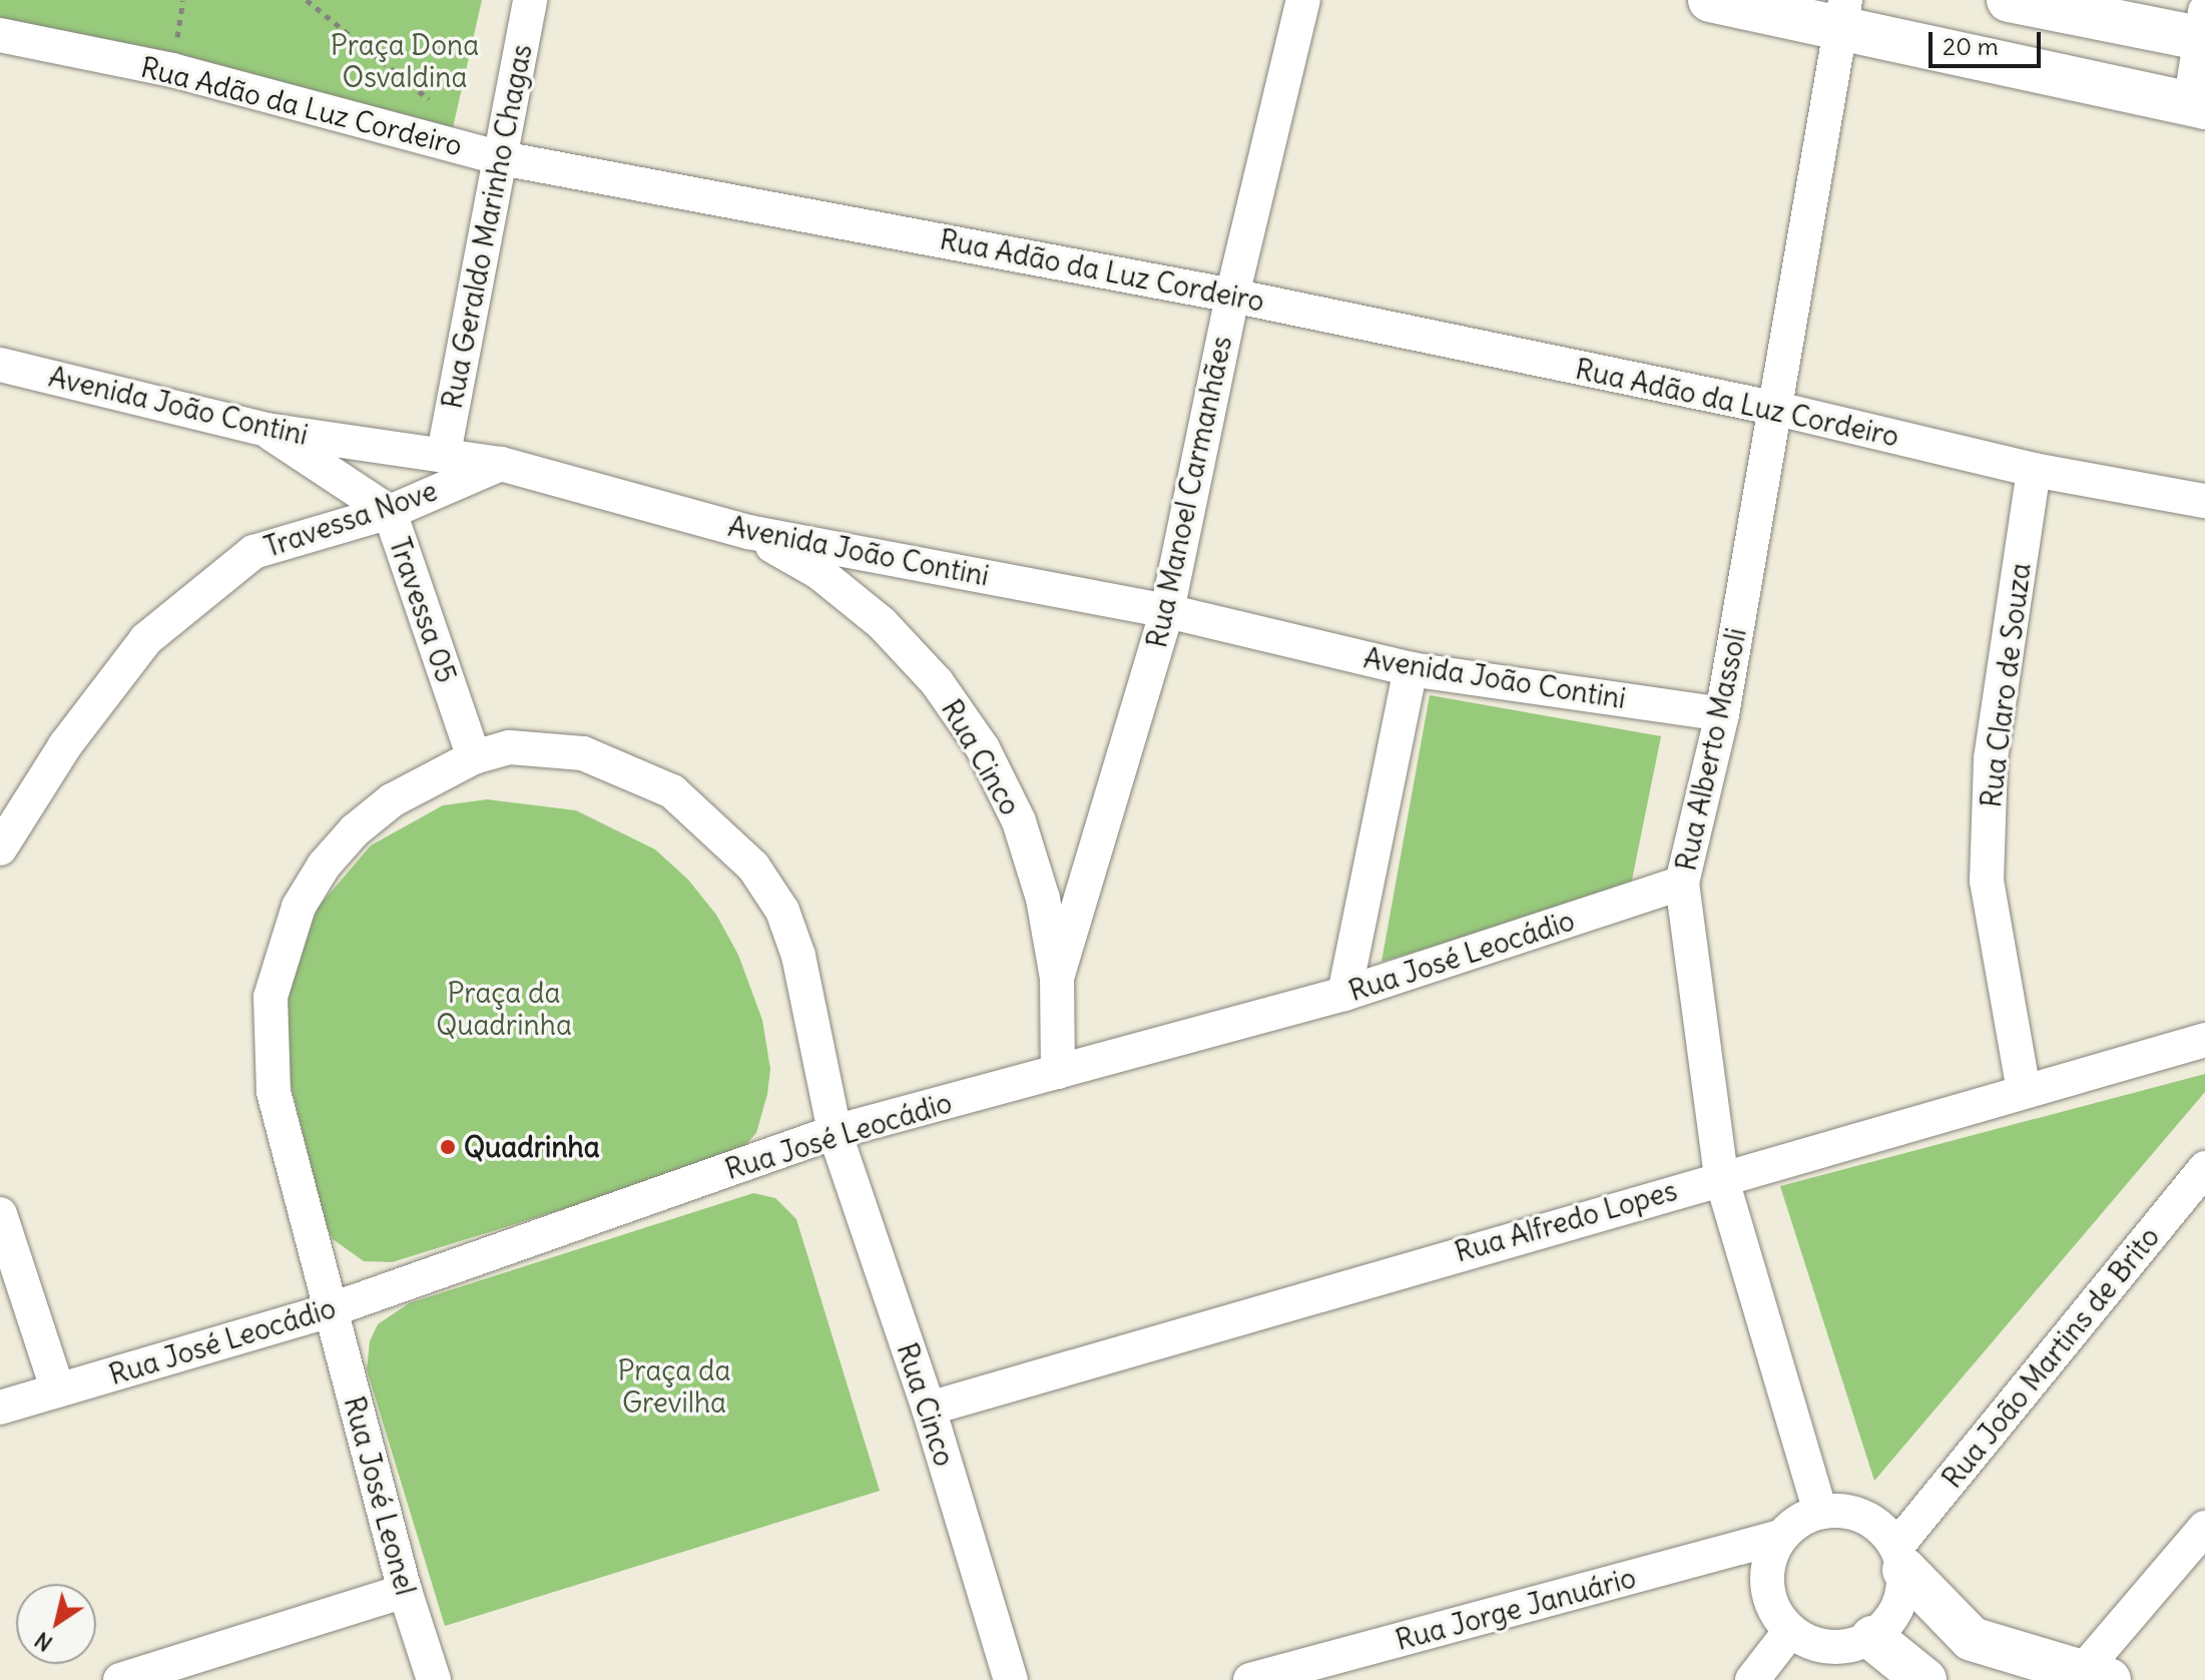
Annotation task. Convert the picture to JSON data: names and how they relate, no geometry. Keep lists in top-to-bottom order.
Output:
{
  "streets": {
    "street": [
      "Rua Adão da Luz Cordeiro",
      "Rua Geraldo Marinho Chagas",
      "Avenida João Contini",
      "Rua Manoel Carmanhães",
      "Travessa Nove",
      "Travessa 05",
      "Rua Claro de Souza",
      "Rua Alberto Massoli",
      "Rua Cinco",
      "Rua José Leocádio",
      "Rua Alfredo Lopes",
      "Rua João Martins de Brito",
      "Rua José Leonel",
      "Rua Jorge Januário"
    ]
  },
  "crossings": [
    ["Rua Adão da Luz Cordeiro", "Rua Geraldo Marinho Chagas"],
    ["Rua Adão da Luz Cordeiro", "Rua Manoel Carmanhães"],
    ["Rua Adão da Luz Cordeiro", "Rua Claro de Souza"],
    ["Rua Adão da Luz Cordeiro", "Rua Alberto Massoli"],
    ["Rua Geraldo Marinho Chagas", "Avenida João Contini"],
    ["Avenida João Contini", "Rua Manoel Carmanhães"],
    ["Avenida João Contini", "Travessa Nove"],
    ["Avenida João Contini", "Travessa 05"],
    ["Avenida João Contini", "Rua Alberto Massoli"],
    ["Avenida João Contini", "Rua Cinco"],
    ["Rua Manoel Carmanhães", "Rua Cinco"],
    ["Travessa Nove", "Travessa 05"],
    ["Travessa 05", "Rua Cinco"],
    ["Travessa 05", "Rua José Leonel"],
    ["Rua Claro de Souza", "Rua Alfredo Lopes"],
    ["Rua Alberto Massoli", "Rua José Leocádio"],
    ["Rua Alberto Massoli", "Rua Alfredo Lopes"],
    ["Rua Alberto Massoli", "Rua João Martins de Brito"],
    ["Rua Alberto Massoli", "Rua Jorge Januário"],
    ["Rua Cinco", "Rua José Leocádio"],
    ["Rua Cinco", "Rua Alfredo Lopes"],
    ["Rua Cinco", "Rua José Leonel"],
    ["Rua José Leocádio", "Rua José Leonel"],
    ["Rua João Martins de Brito", "Rua Jorge Januário"]
  ],
  "parks": ["Praça Dona Osvaldina", "Praça da Quadrinha", "Praça da Grevilha"],
  "places": ["Quadrinha"],
  "scale_bar": "20 m",
  "north": "bottom left"
}
